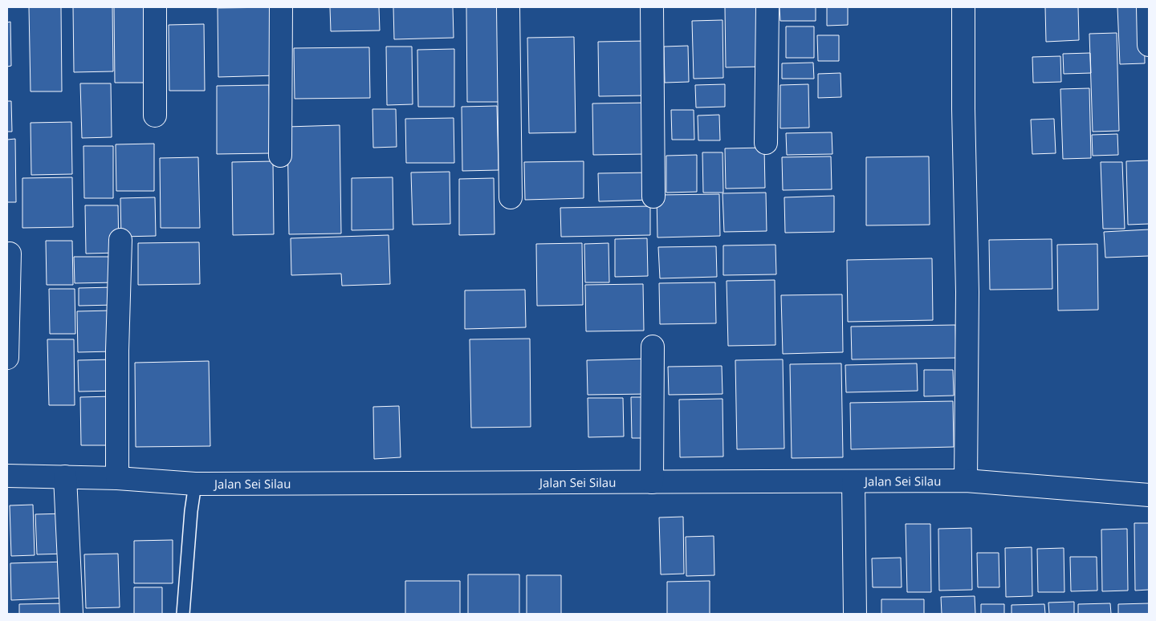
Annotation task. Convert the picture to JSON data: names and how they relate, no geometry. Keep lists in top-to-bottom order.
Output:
{
  "streets": {
    "street": ["Jalan Sei Silau"]
  }
}
